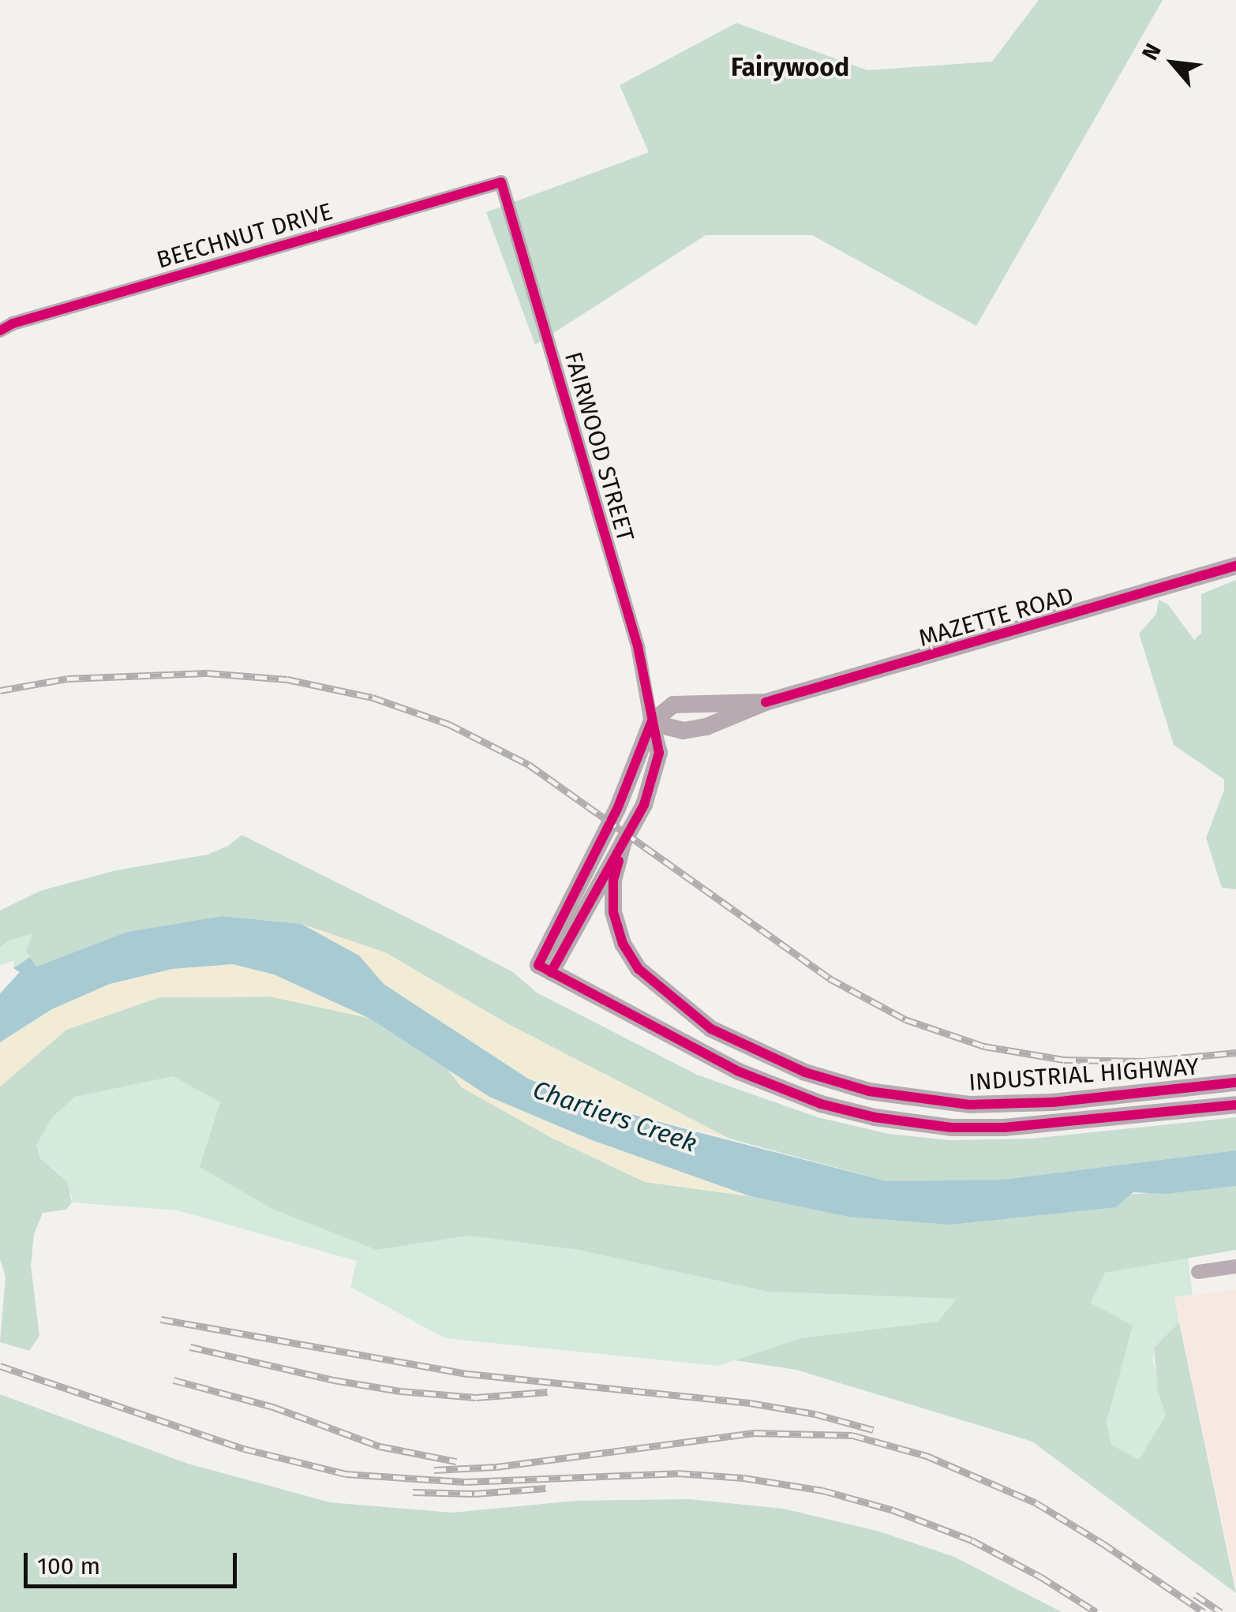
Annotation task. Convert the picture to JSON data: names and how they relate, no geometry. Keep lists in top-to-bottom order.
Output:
{
  "streets": {
    "street": [
      "BEECHNUT DRIVE",
      "FAIRWOOD STREET",
      "MAZETTE ROAD",
      "INDUSTRIAL HIGHWAY"
    ]
  },
  "crossings": [
    ["BEECHNUT DRIVE", "FAIRWOOD STREET"],
    ["FAIRWOOD STREET", "MAZETTE ROAD"],
    ["FAIRWOOD STREET", "INDUSTRIAL HIGHWAY"]
  ],
  "districts": ["Fairywood"],
  "water": ["Chartiers Creek"],
  "scale_bar": "100 m",
  "north": "top left"
}
